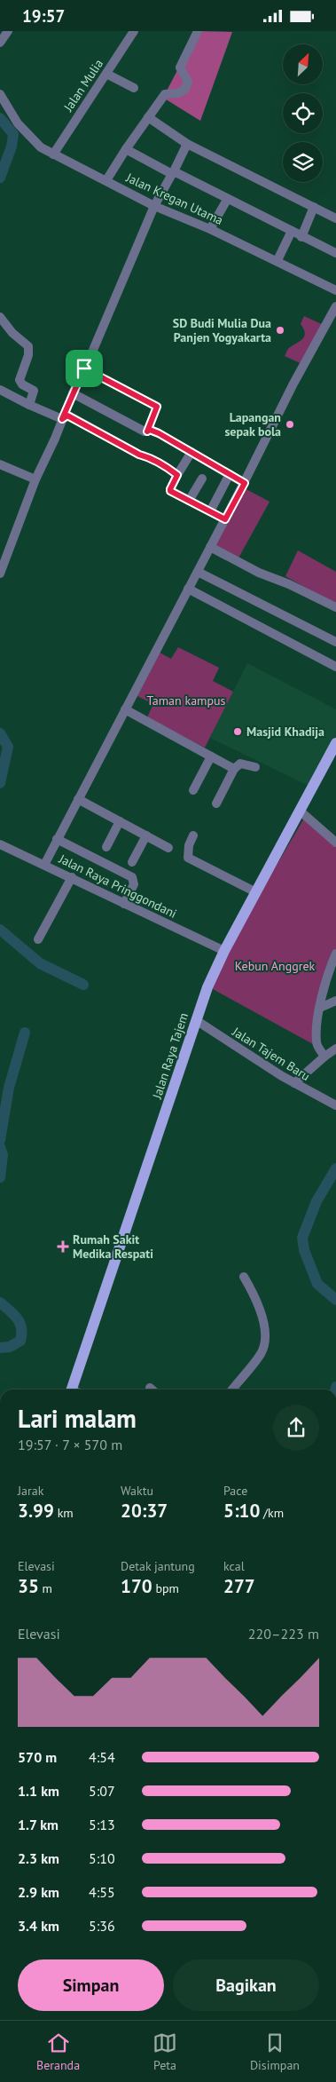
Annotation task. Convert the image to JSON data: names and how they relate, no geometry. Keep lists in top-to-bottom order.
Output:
{
  "streets": {
    "main road": ["Jalan Raya Tajem"],
    "street": [
      "Jalan Mulia",
      "Jalan Kregan Utama",
      "Jalan Raya Pringgondani",
      "Jalan Tajem Baru"
    ]
  },
  "crossings": [
    ["Jalan Mulia", "Jalan Kregan Utama"],
    ["Jalan Raya Pringgondani", "Jalan Raya Tajem"],
    ["Jalan Tajem Baru", "Jalan Raya Tajem"]
  ],
  "parks": ["Taman kampus", "Kebun Anggrek"],
  "places": {
    "other": ["SD Budi Mulia Dua Panjen Yogyakarta", "Lapangan sepak bola", "Masjid Khadija"],
    "health": ["Rumah Sakit Medika Respati"]
  },
  "north": "top right",
  "page": {
    "status": "19:57",
    "heading": ["Lari malam", "19:57 · 7 × 570 m"],
    "stats": [
      ["Jarak", "3.99 km"],
      ["Waktu", "20:37"],
      ["Pace", "5:10 /km"],
      ["Elevasi", "35 m"],
      ["Detak jantung", "170 bpm"],
      ["kcal", "277"]
    ],
    "chart": ["Elevasi", "220–223 m"],
    "list": [
      {
        "name": "570 m",
        "note": "4:54"
      },
      {
        "name": "1.1 km",
        "note": "5:07"
      },
      {
        "name": "1.7 km",
        "note": "5:13"
      },
      {
        "name": "2.3 km",
        "note": "5:10"
      },
      {
        "name": "2.9 km",
        "note": "4:55"
      },
      {
        "name": "3.4 km",
        "note": "5:36"
      }
    ],
    "buttons": ["Simpan", "Bagikan"],
    "tabs": ["Beranda", "Peta", "Disimpan"]
  }
}
